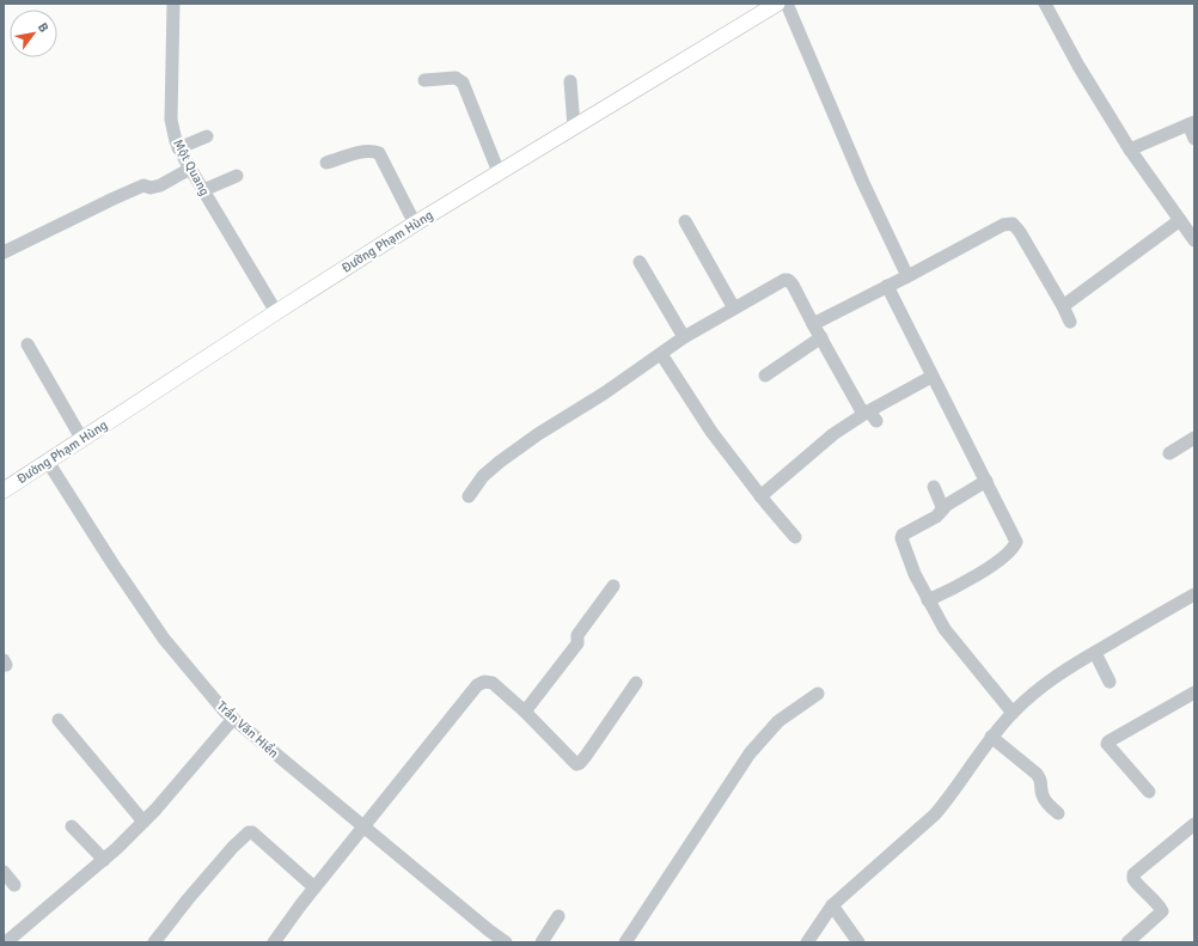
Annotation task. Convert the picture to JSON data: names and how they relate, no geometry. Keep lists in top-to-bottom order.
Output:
{
  "streets": {
    "main road": ["Đường Phạm Hùng"],
    "street": ["Một Quang", "Trần Văn Hiển"]
  },
  "crossings": [
    ["Một Quang", "Đường Phạm Hùng"],
    ["Đường Phạm Hùng", "Trần Văn Hiển"]
  ],
  "north": "top right"
}
